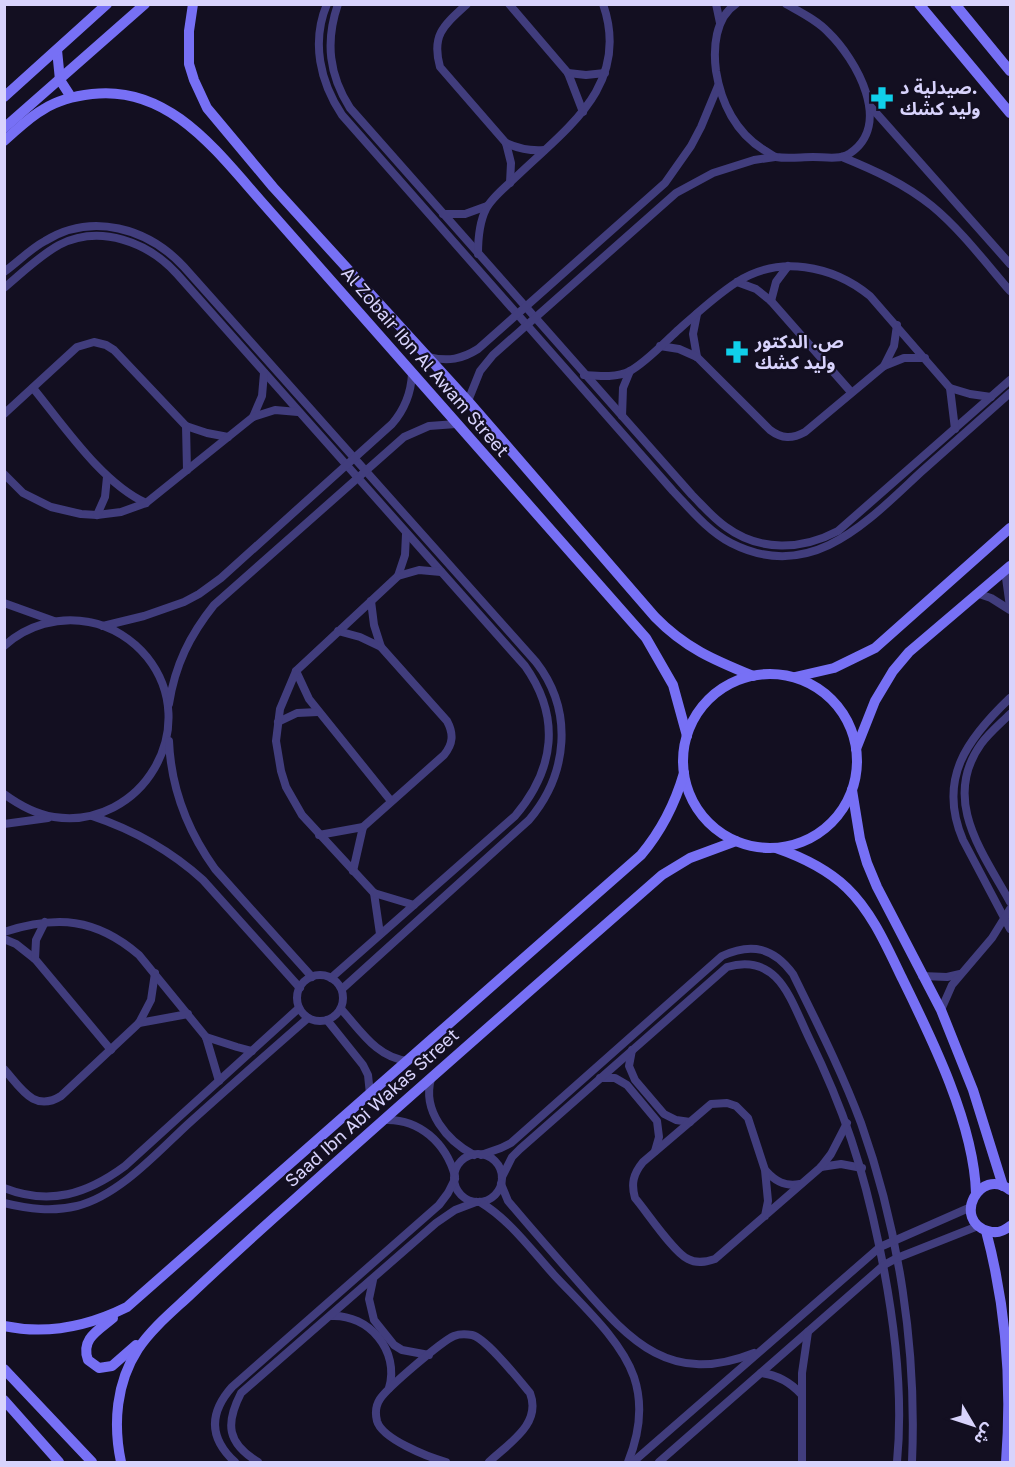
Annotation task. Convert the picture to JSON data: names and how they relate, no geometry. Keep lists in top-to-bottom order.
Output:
{
  "streets": {
    "street": ["Al Zobair Ibn Al Awam Street", "Saad Ibn Abi Wakas Street"]
  },
  "crossings": [
    ["Al Zobair Ibn Al Awam Street", "Saad Ibn Abi Wakas Street"]
  ],
  "places": {
    "pharmacy": ["صيدلية د. وليد كشك", "ص. الدكتور وليد كشك"]
  },
  "north": "bottom right"
}
